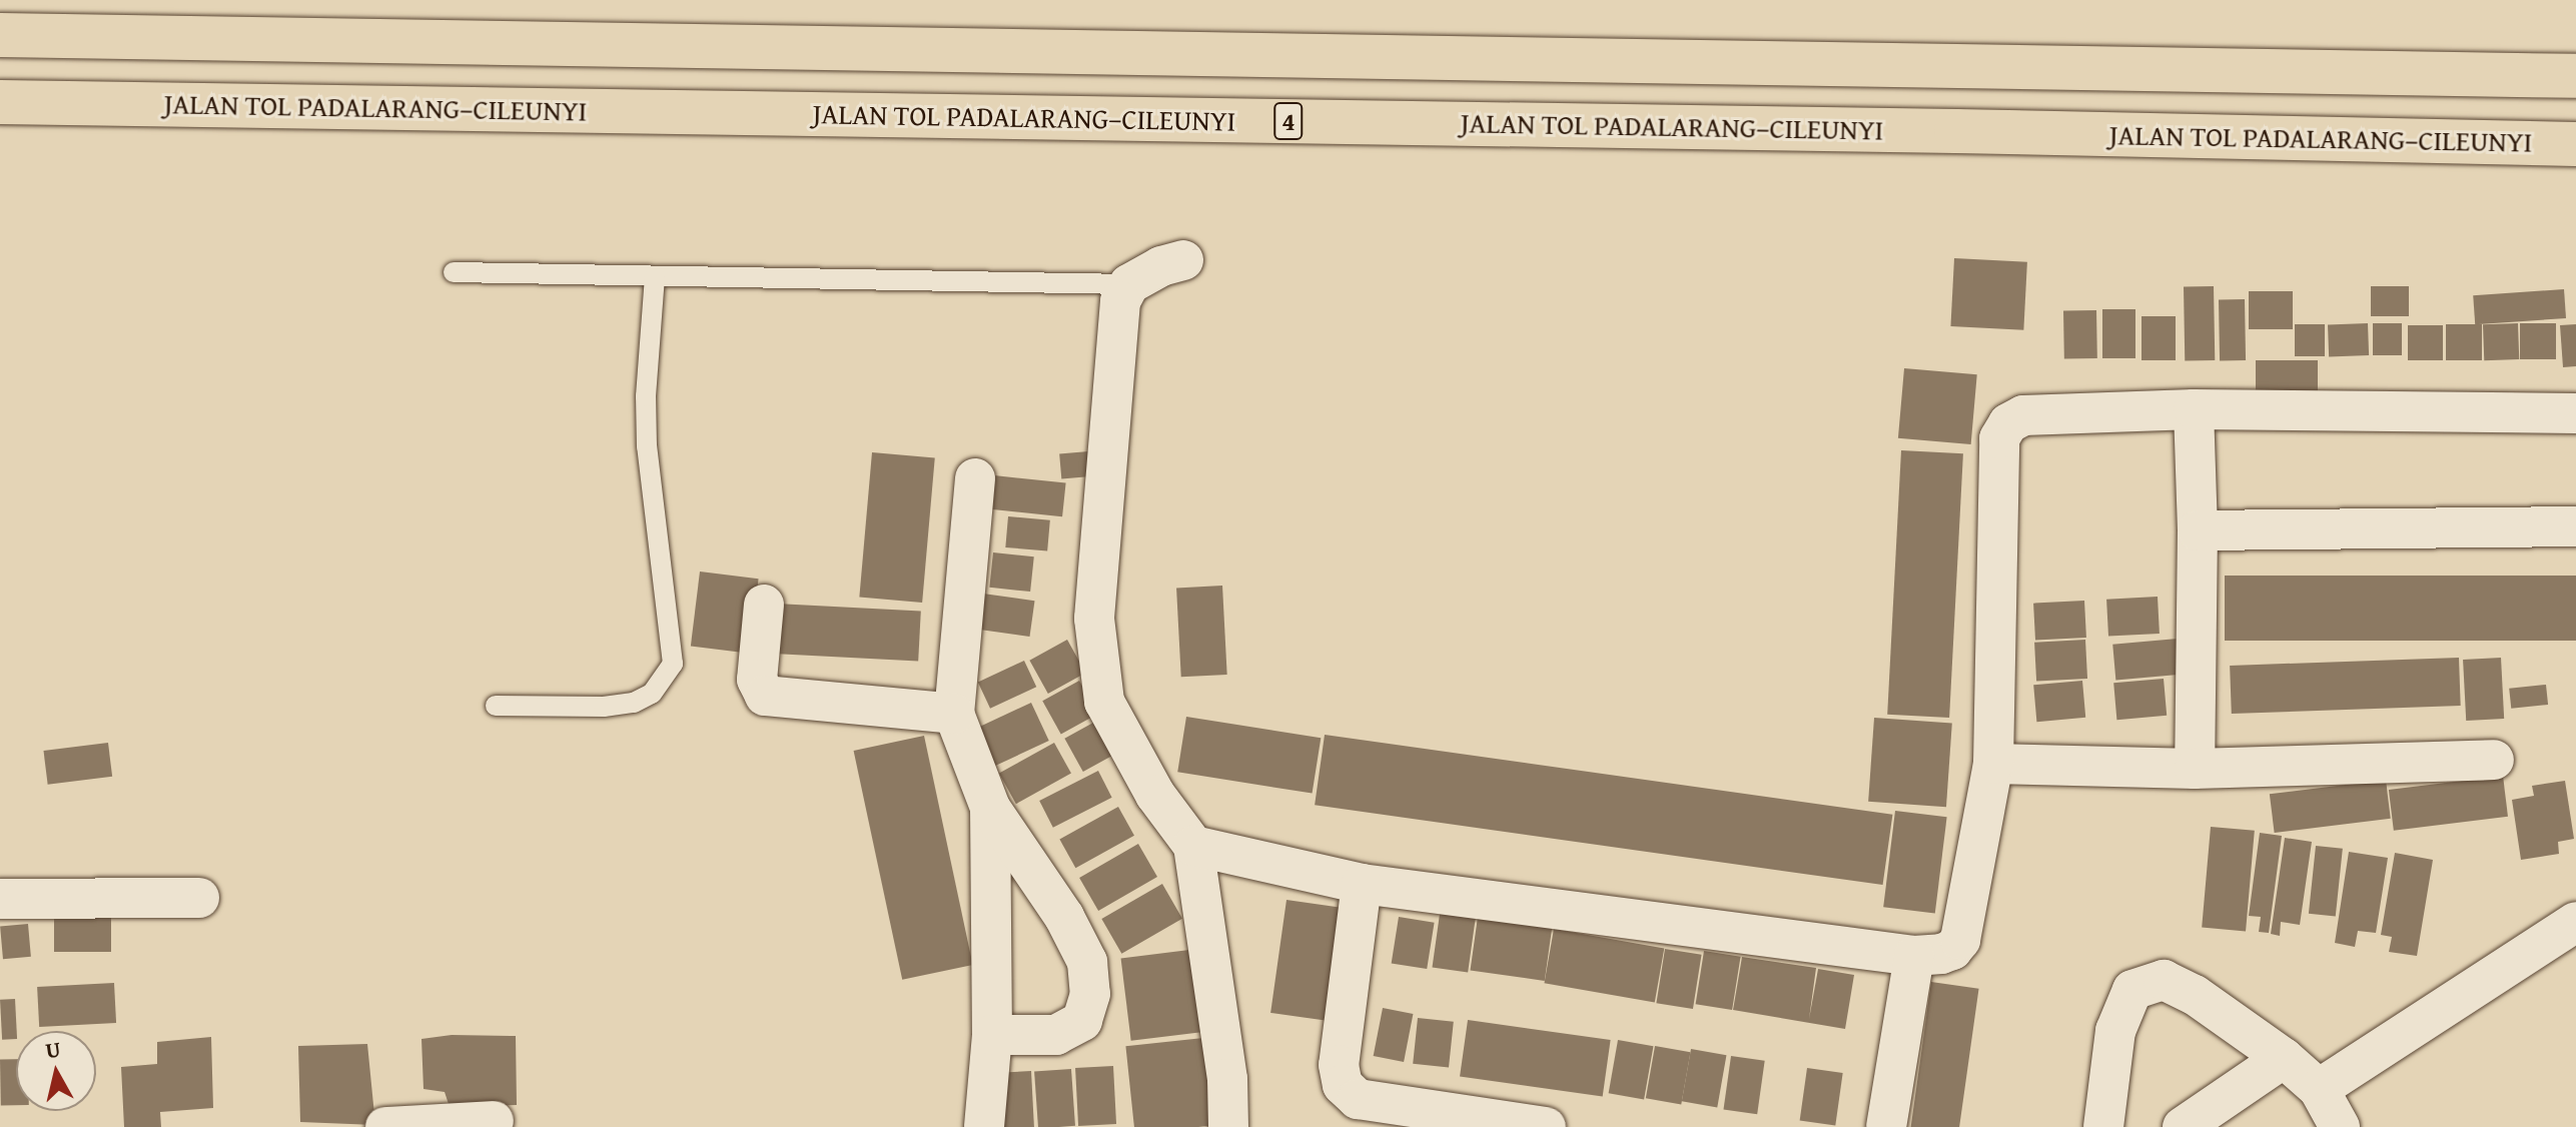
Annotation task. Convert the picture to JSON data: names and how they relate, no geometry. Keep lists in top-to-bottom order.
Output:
{
  "streets": {
    "highway": ["JALAN TOL PADALARANG–CILEUNYI", "4"]
  },
  "north": "top"
}
